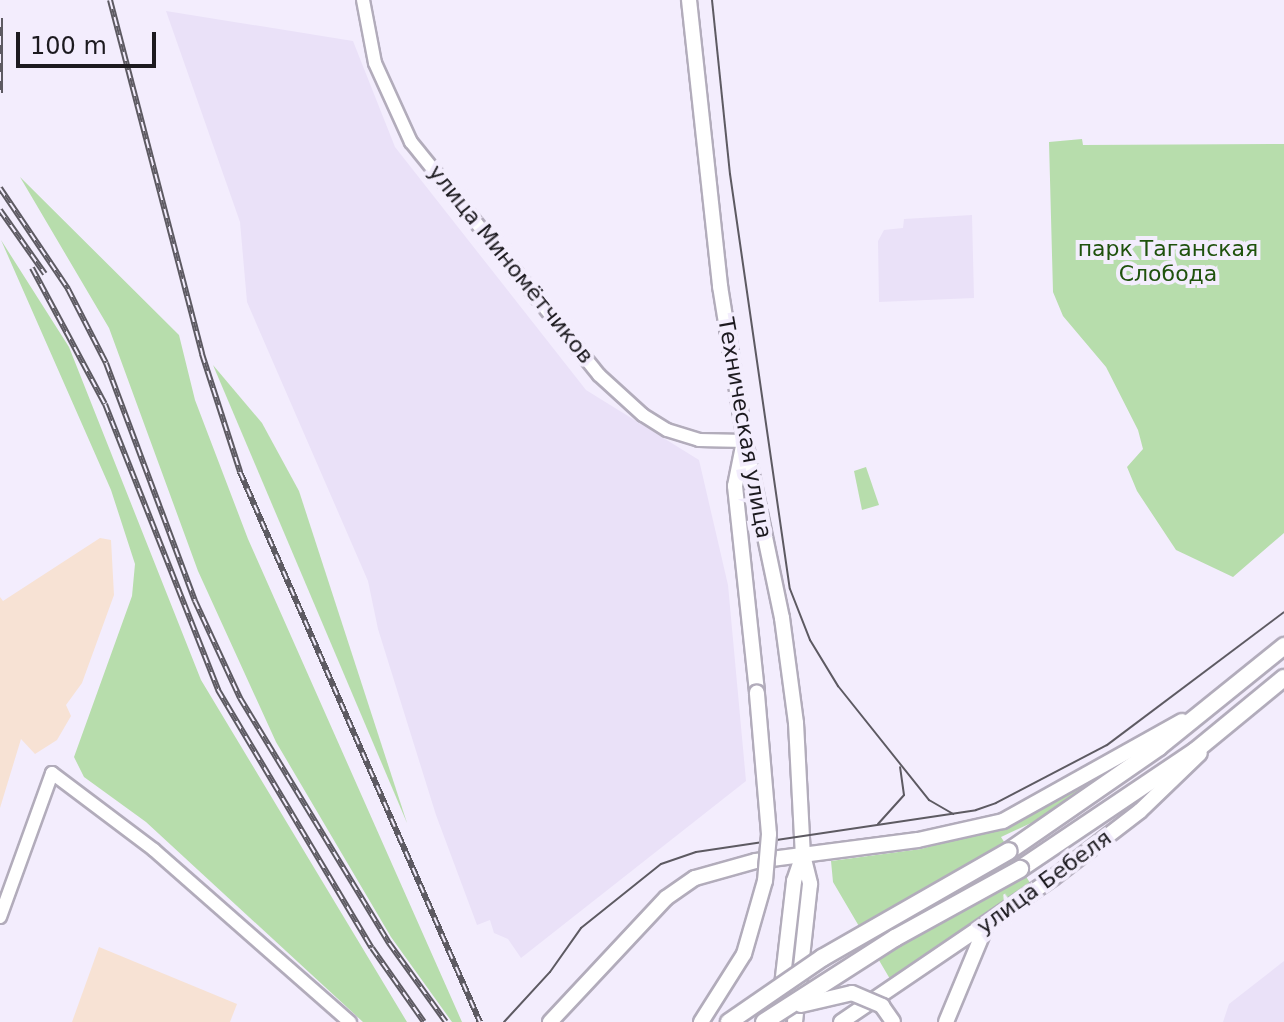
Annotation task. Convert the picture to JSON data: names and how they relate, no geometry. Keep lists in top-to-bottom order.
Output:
{
  "streets": {
    "main road": ["Техническая улица", "улица Бебеля"],
    "street": ["улица Миномётчиков"]
  },
  "crossings": [
    ["улица Миномётчиков", "Техническая улица"],
    ["Техническая улица", "улица Бебеля"]
  ],
  "parks": ["парк Таганская Слобода"],
  "scale_bar": "100 m"
}
